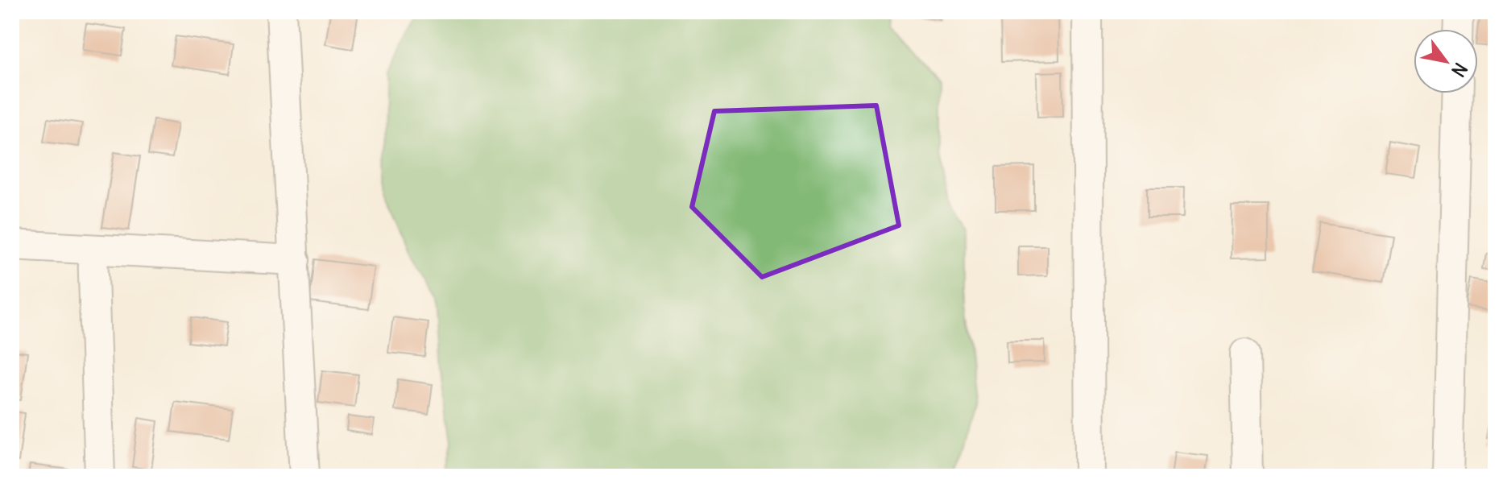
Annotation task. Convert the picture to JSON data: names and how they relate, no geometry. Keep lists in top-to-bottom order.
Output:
{
  "north": "bottom right"
}
